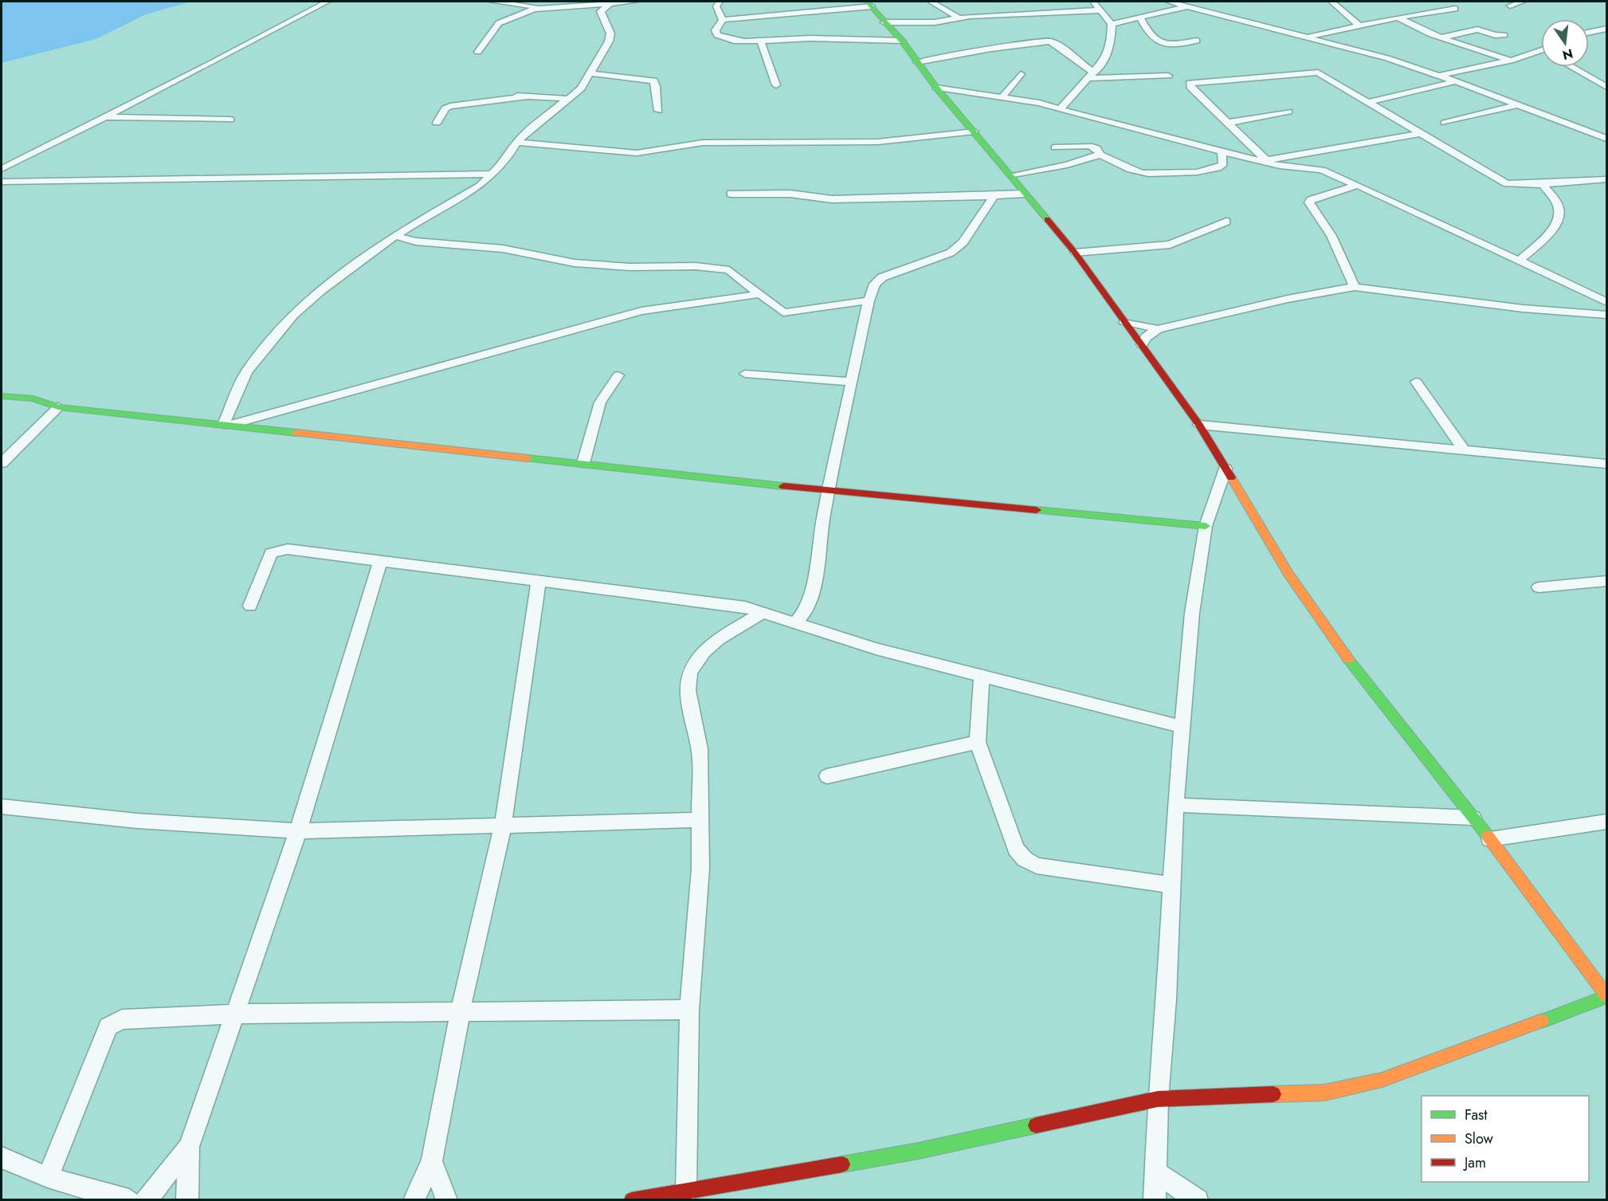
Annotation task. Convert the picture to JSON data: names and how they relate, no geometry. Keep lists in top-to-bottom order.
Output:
{
  "legend": ["Fast", "Slow", "Jam"],
  "north": "bottom"
}
